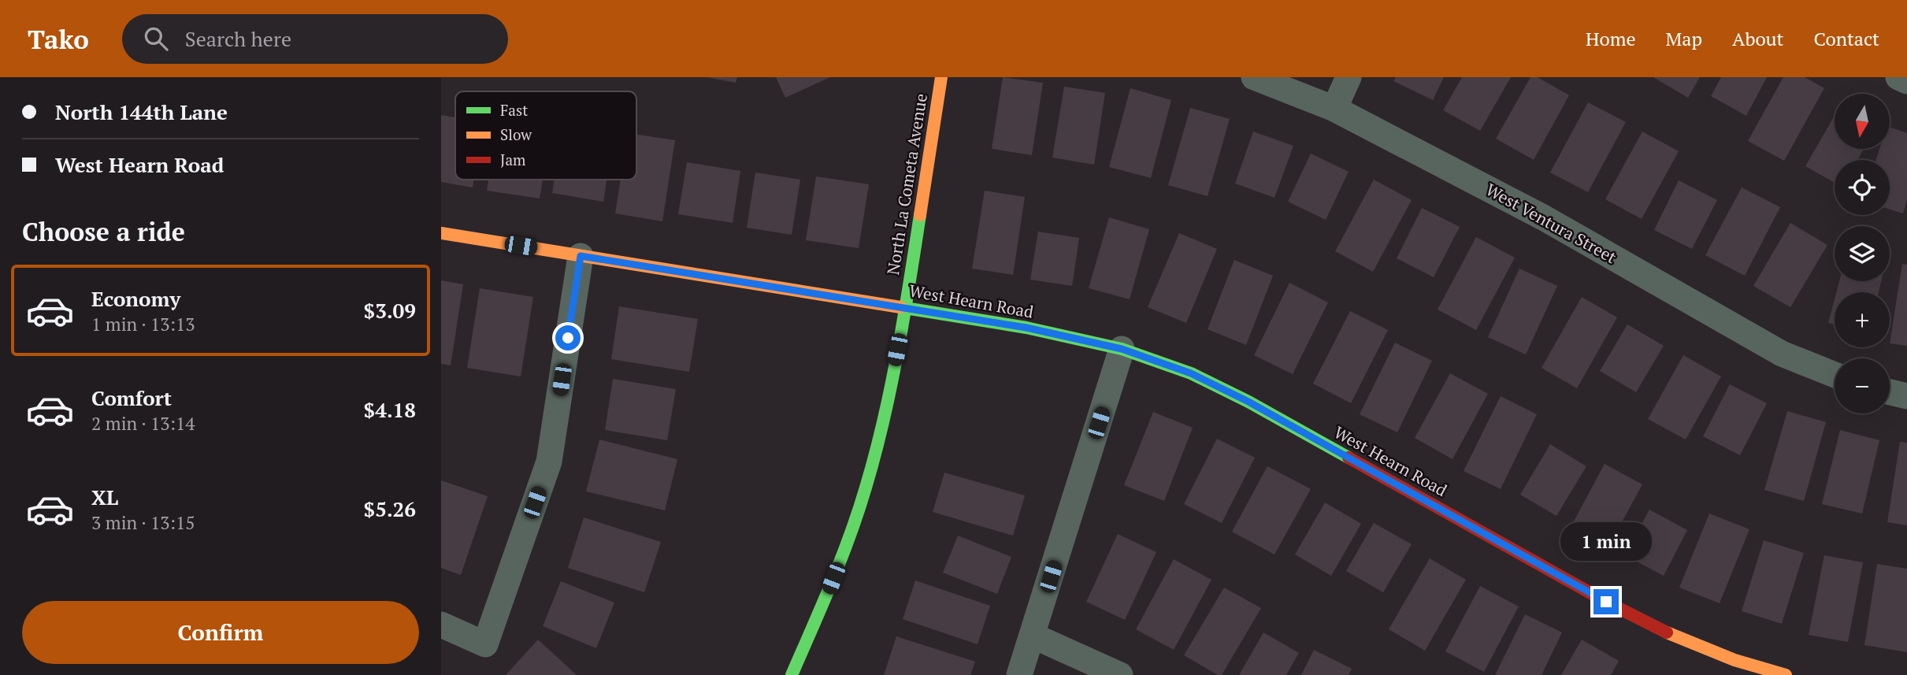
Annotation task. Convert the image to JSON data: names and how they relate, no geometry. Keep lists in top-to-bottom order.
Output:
{
  "streets": {
    "street": ["North La Cometa Avenue", "West Ventura Street", "West Hearn Road"]
  },
  "crossings": [
    ["North La Cometa Avenue", "West Hearn Road"]
  ],
  "legend": ["Fast", "Slow", "Jam"],
  "north": "bottom",
  "page": {
    "header": "Tako",
    "search": "Search here",
    "nav": [
      "Home",
      "Map",
      "About",
      "Contact"
    ],
    "banner": ["North 144th Lane", "West Hearn Road"],
    "map_buttons": ["+", "−"],
    "heading": "Choose a ride",
    "list": [
      {
        "name": "Economy",
        "note": "1 min · 13:13",
        "value": "$3.09"
      },
      {
        "name": "Comfort",
        "note": "2 min · 13:14",
        "value": "$4.18"
      },
      {
        "name": "XL",
        "note": "3 min · 13:15",
        "value": "$5.26"
      }
    ],
    "bubble": "1 min",
    "buttons": "Confirm"
  }
}
